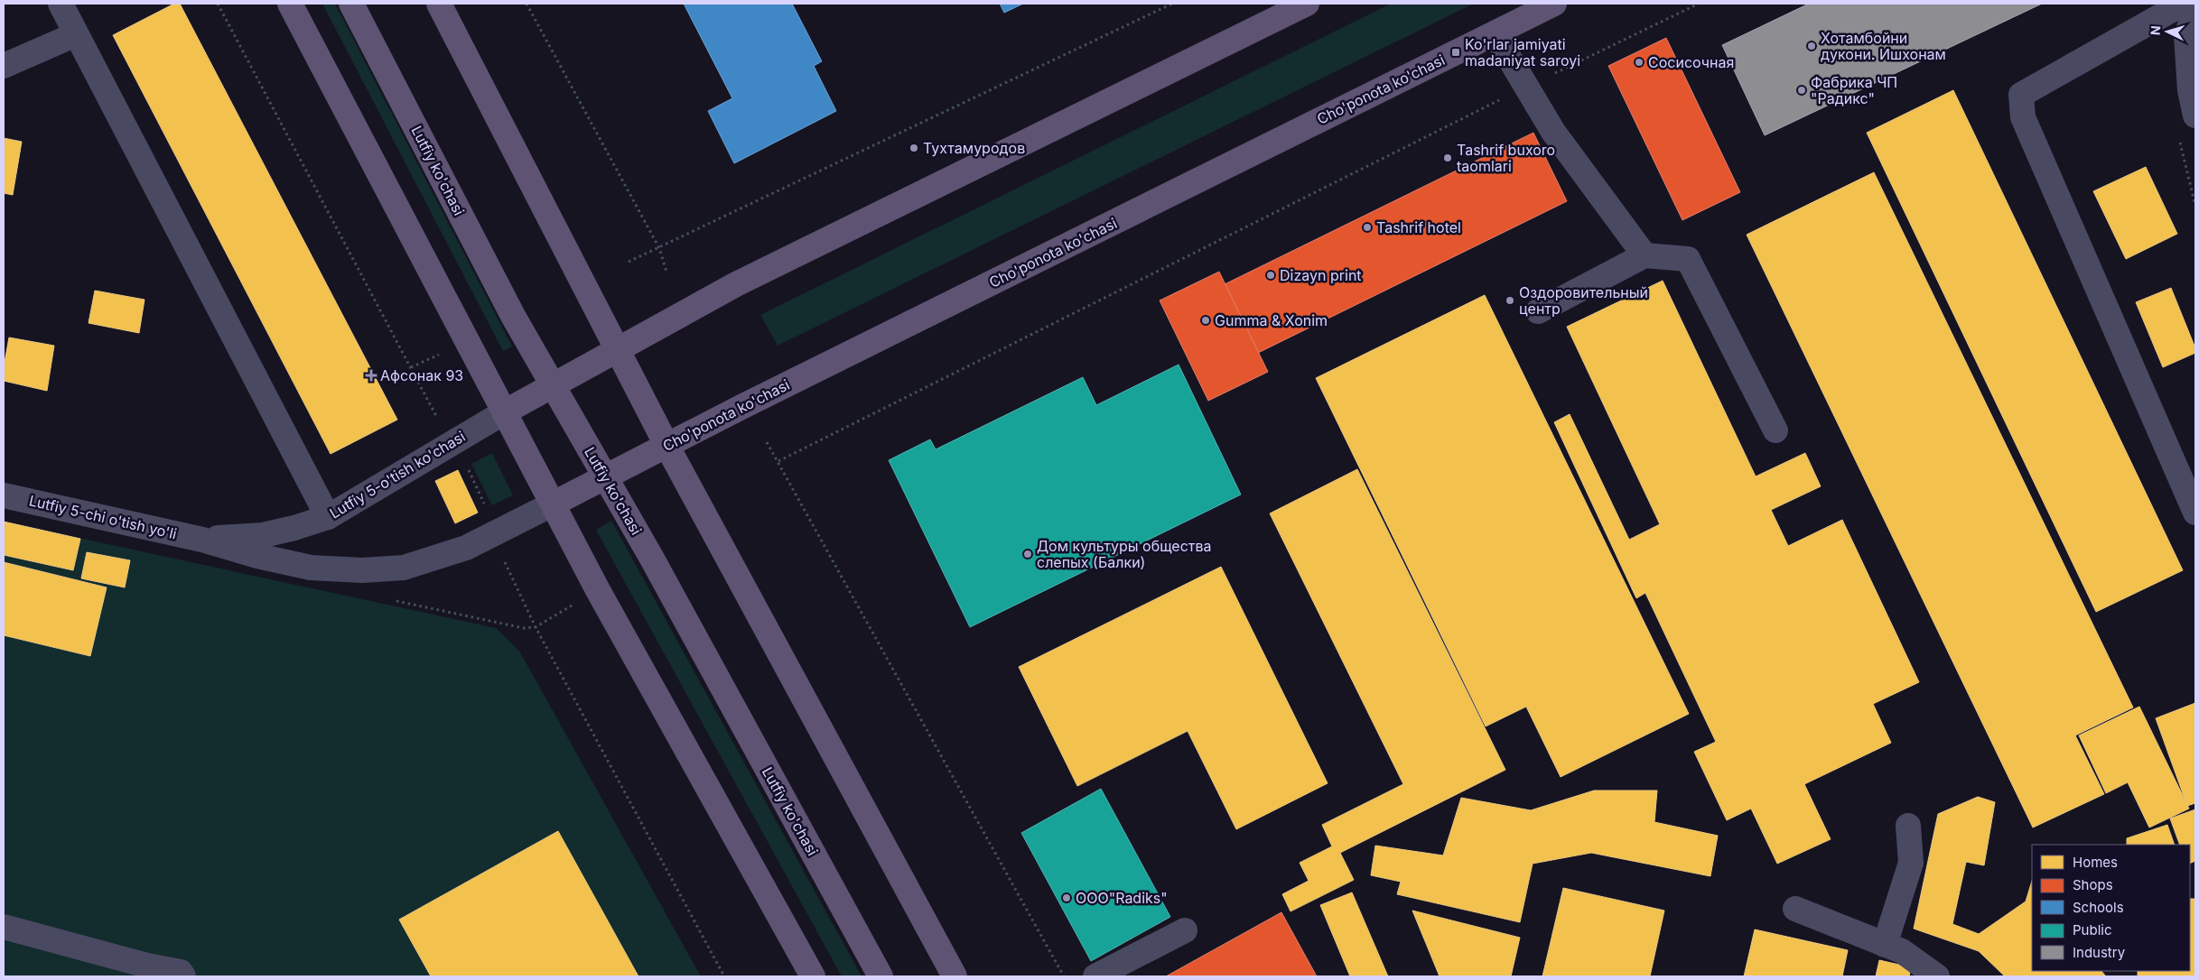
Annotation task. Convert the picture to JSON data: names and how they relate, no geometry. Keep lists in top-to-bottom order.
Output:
{
  "streets": {
    "main road": ["Cho'ponota ko'chasi", "Lutfiy ko'chasi", "Lutfiy 5-o'tish ko'chasi"],
    "street": ["Lutfiy 5-chi o'tish yo'li"]
  },
  "crossings": [
    ["Cho'ponota ko'chasi", "Lutfiy ko'chasi"],
    ["Lutfiy ko'chasi", "Lutfiy 5-o'tish ko'chasi"],
    ["Lutfiy 5-o'tish ko'chasi", "Lutfiy 5-chi o'tish yo'li"]
  ],
  "places": {
    "other": [
      "Хотамбойни дукони. Ишхонам",
      "Сосисочная",
      "Фабрика ЧП \"Радикс\"",
      "Тухтамуродов",
      "Tashrif buxoro taomlari",
      "Tashrif hotel",
      "Dizayn print",
      "Оздоровительный центр",
      "Gumma & Xonim",
      "Дом культуры общества слепых (Балки)",
      "OOO\"Radiks\""
    ],
    "transit": ["Ko'rlar jamiyati madaniyat saroyi"],
    "health": ["Афсонак 93"]
  },
  "legend": [
    "Homes",
    "Shops",
    "Schools",
    "Public",
    "Industry"
  ],
  "north": "left"
}
